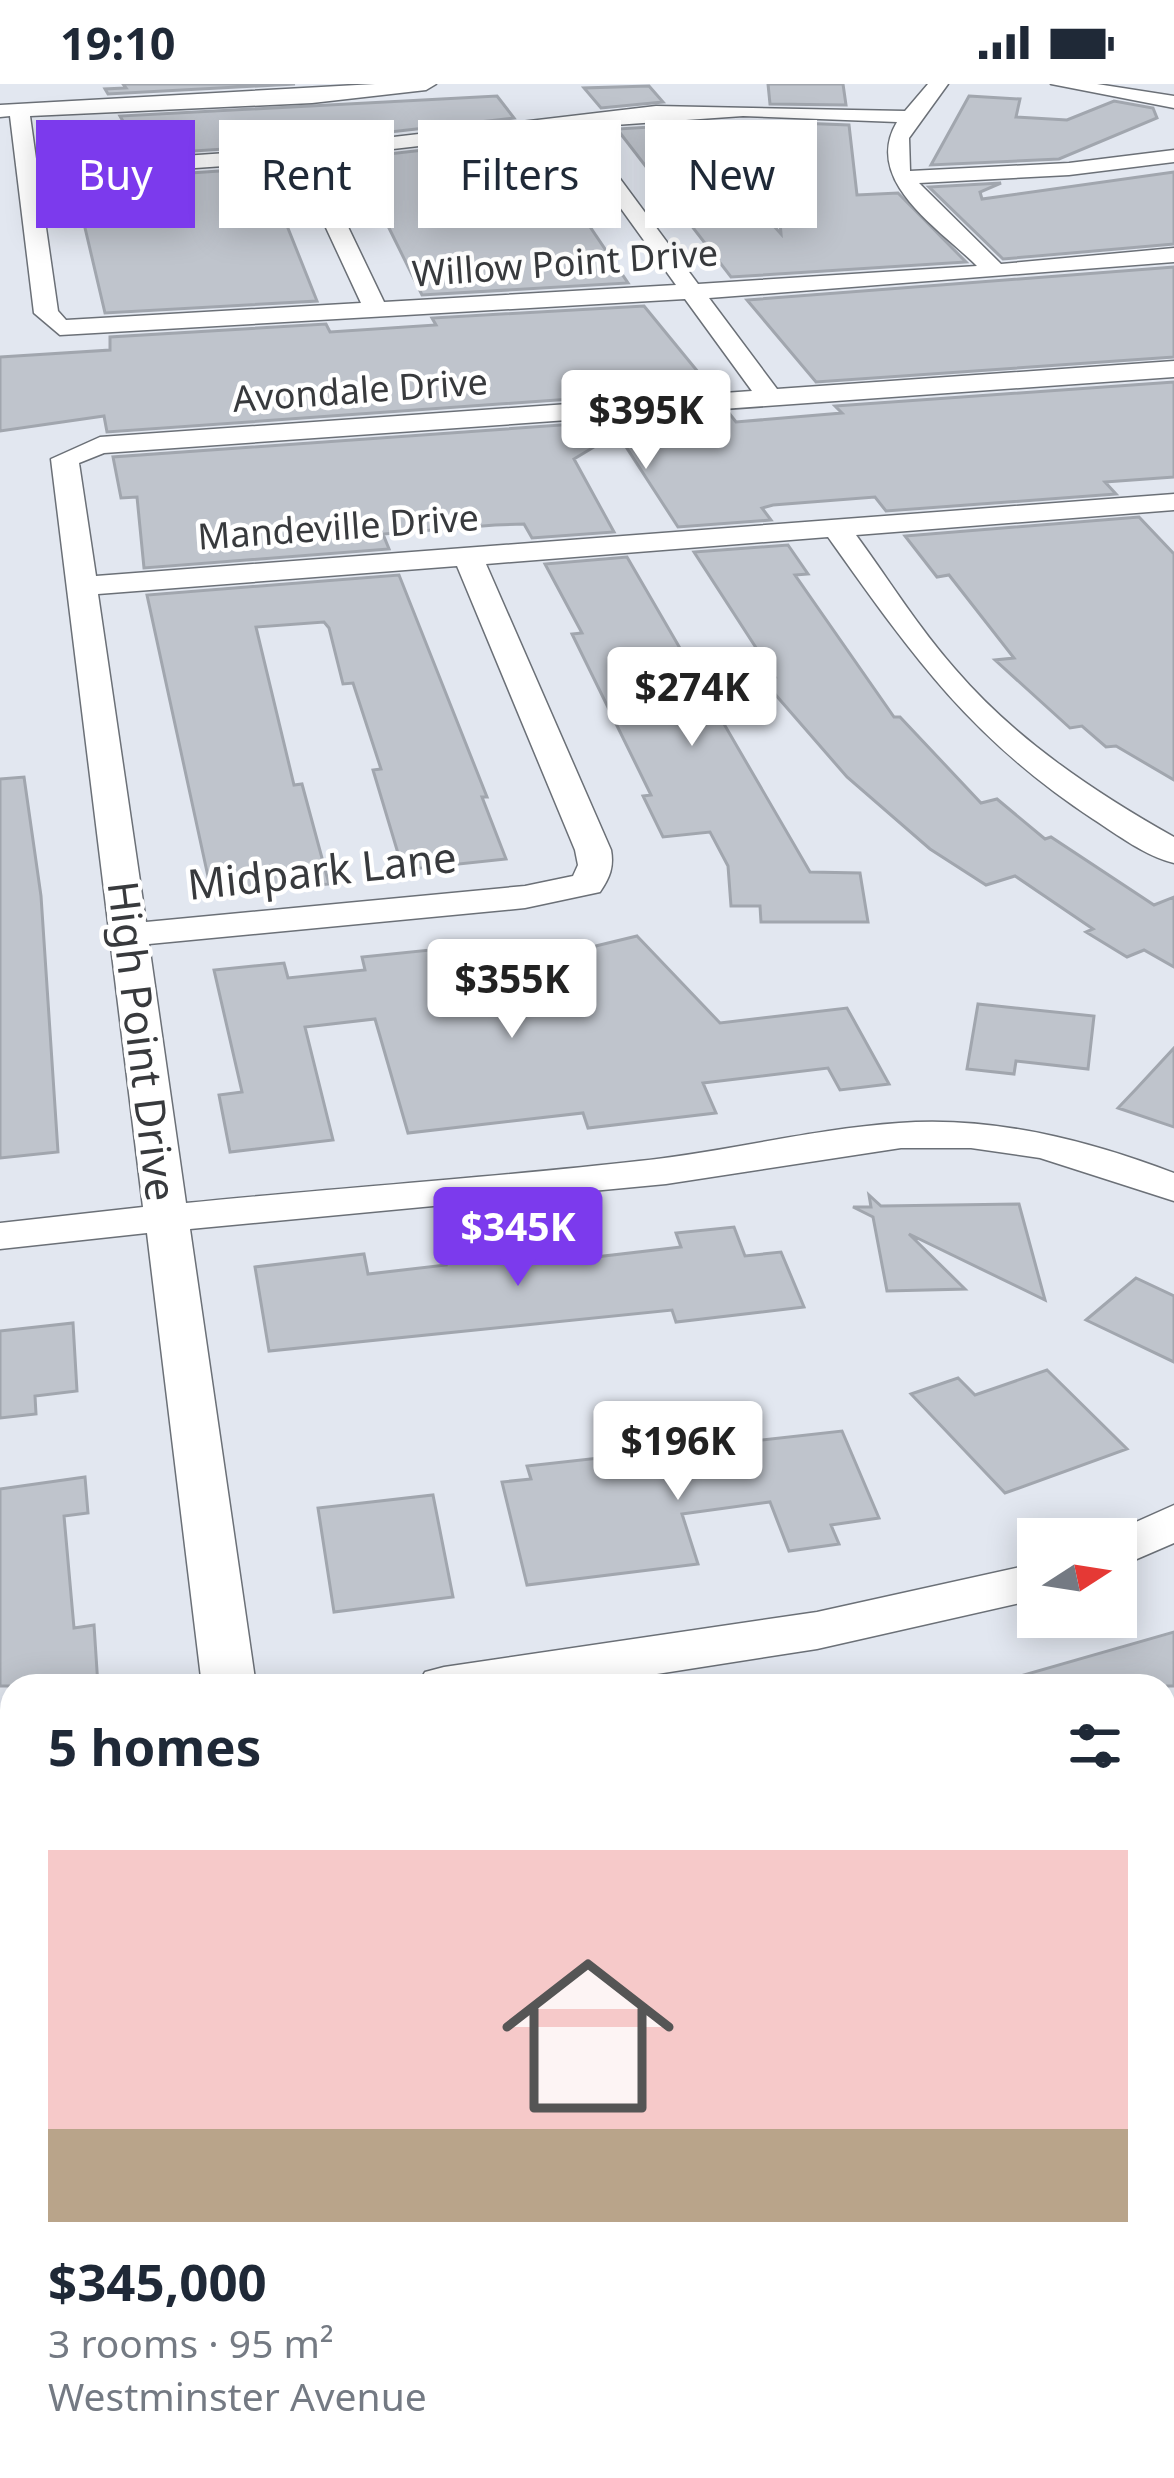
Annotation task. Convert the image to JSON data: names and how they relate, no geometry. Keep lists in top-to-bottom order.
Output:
{
  "streets": {
    "street": [
      "Willow Point Drive",
      "Avondale Drive",
      "Mandeville Drive",
      "Midpark Lane",
      "High Point Drive"
    ]
  },
  "crossings": [
    ["Avondale Drive", "High Point Drive"],
    ["Mandeville Drive", "Midpark Lane"],
    ["Mandeville Drive", "High Point Drive"],
    ["Midpark Lane", "High Point Drive"]
  ],
  "north": "right",
  "page": {
    "status": "19:10",
    "chip": [
      "Buy",
      "Rent",
      "Filters",
      "New"
    ],
    "price": [
      "$395K",
      "$274K",
      "$355K",
      "$345K",
      "$196K"
    ],
    "heading": "5 homes",
    "list": [
      {
        "name": "$345,000",
        "note": "3 rooms · 95 m² · Westminster Avenue"
      }
    ]
  }
}
